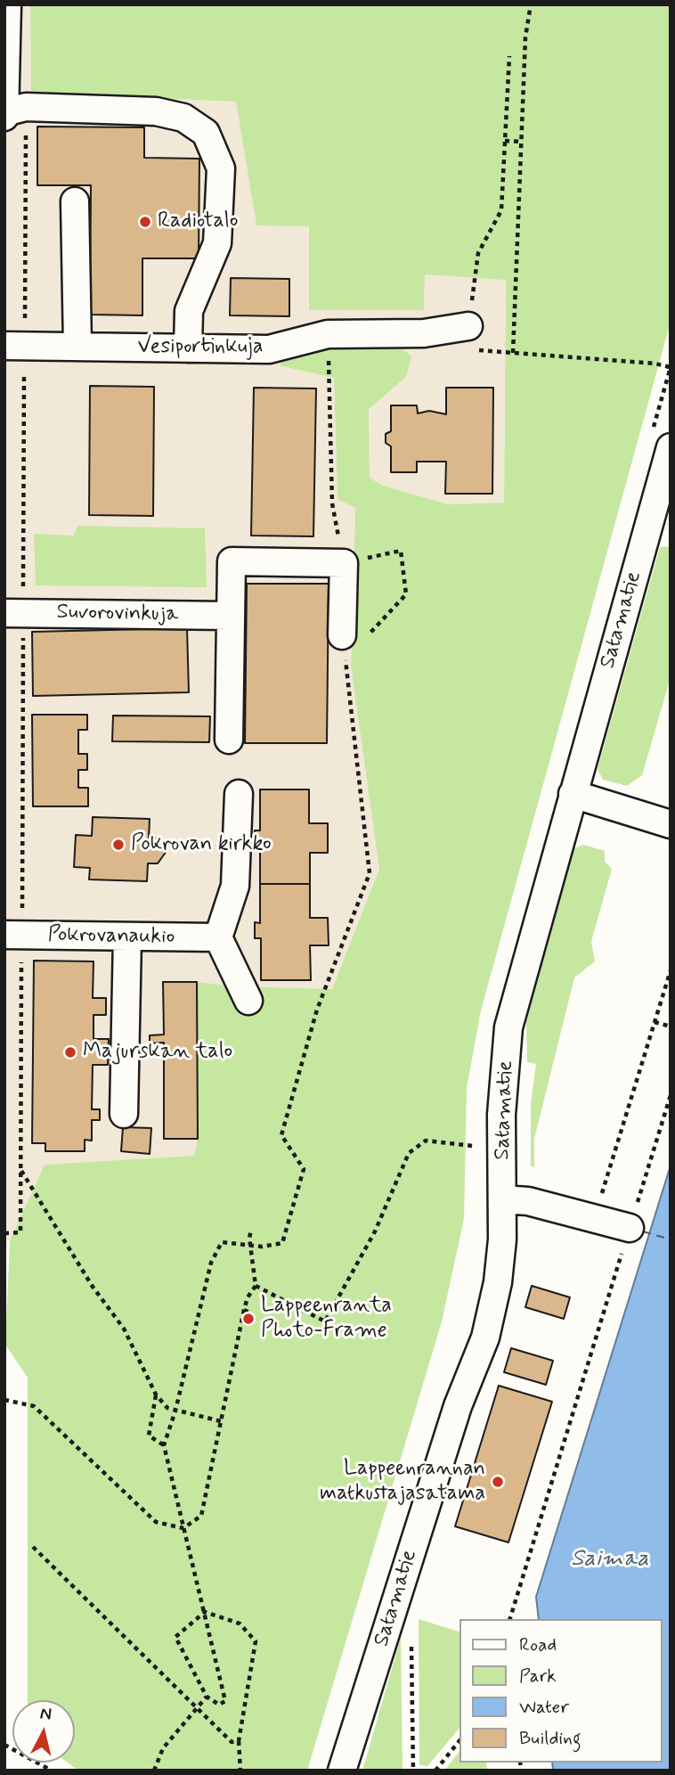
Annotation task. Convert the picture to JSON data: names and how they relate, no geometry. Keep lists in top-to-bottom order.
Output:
{
  "streets": {
    "street": [
      "Vesiportinkuja",
      "Suvorovinkuja",
      "Satamatie",
      "Pokrovanaukio"
    ]
  },
  "water": ["Saimaa"],
  "places": [
    "Radiotalo",
    "Pokrovan kirkko",
    "Majurskan talo",
    "Lappeenranta Photo-Frame",
    "Lappeenrannan matkustajasatama"
  ],
  "legend": [
    "Road",
    "Park",
    "Water",
    "Building"
  ],
  "north": "top"
}
